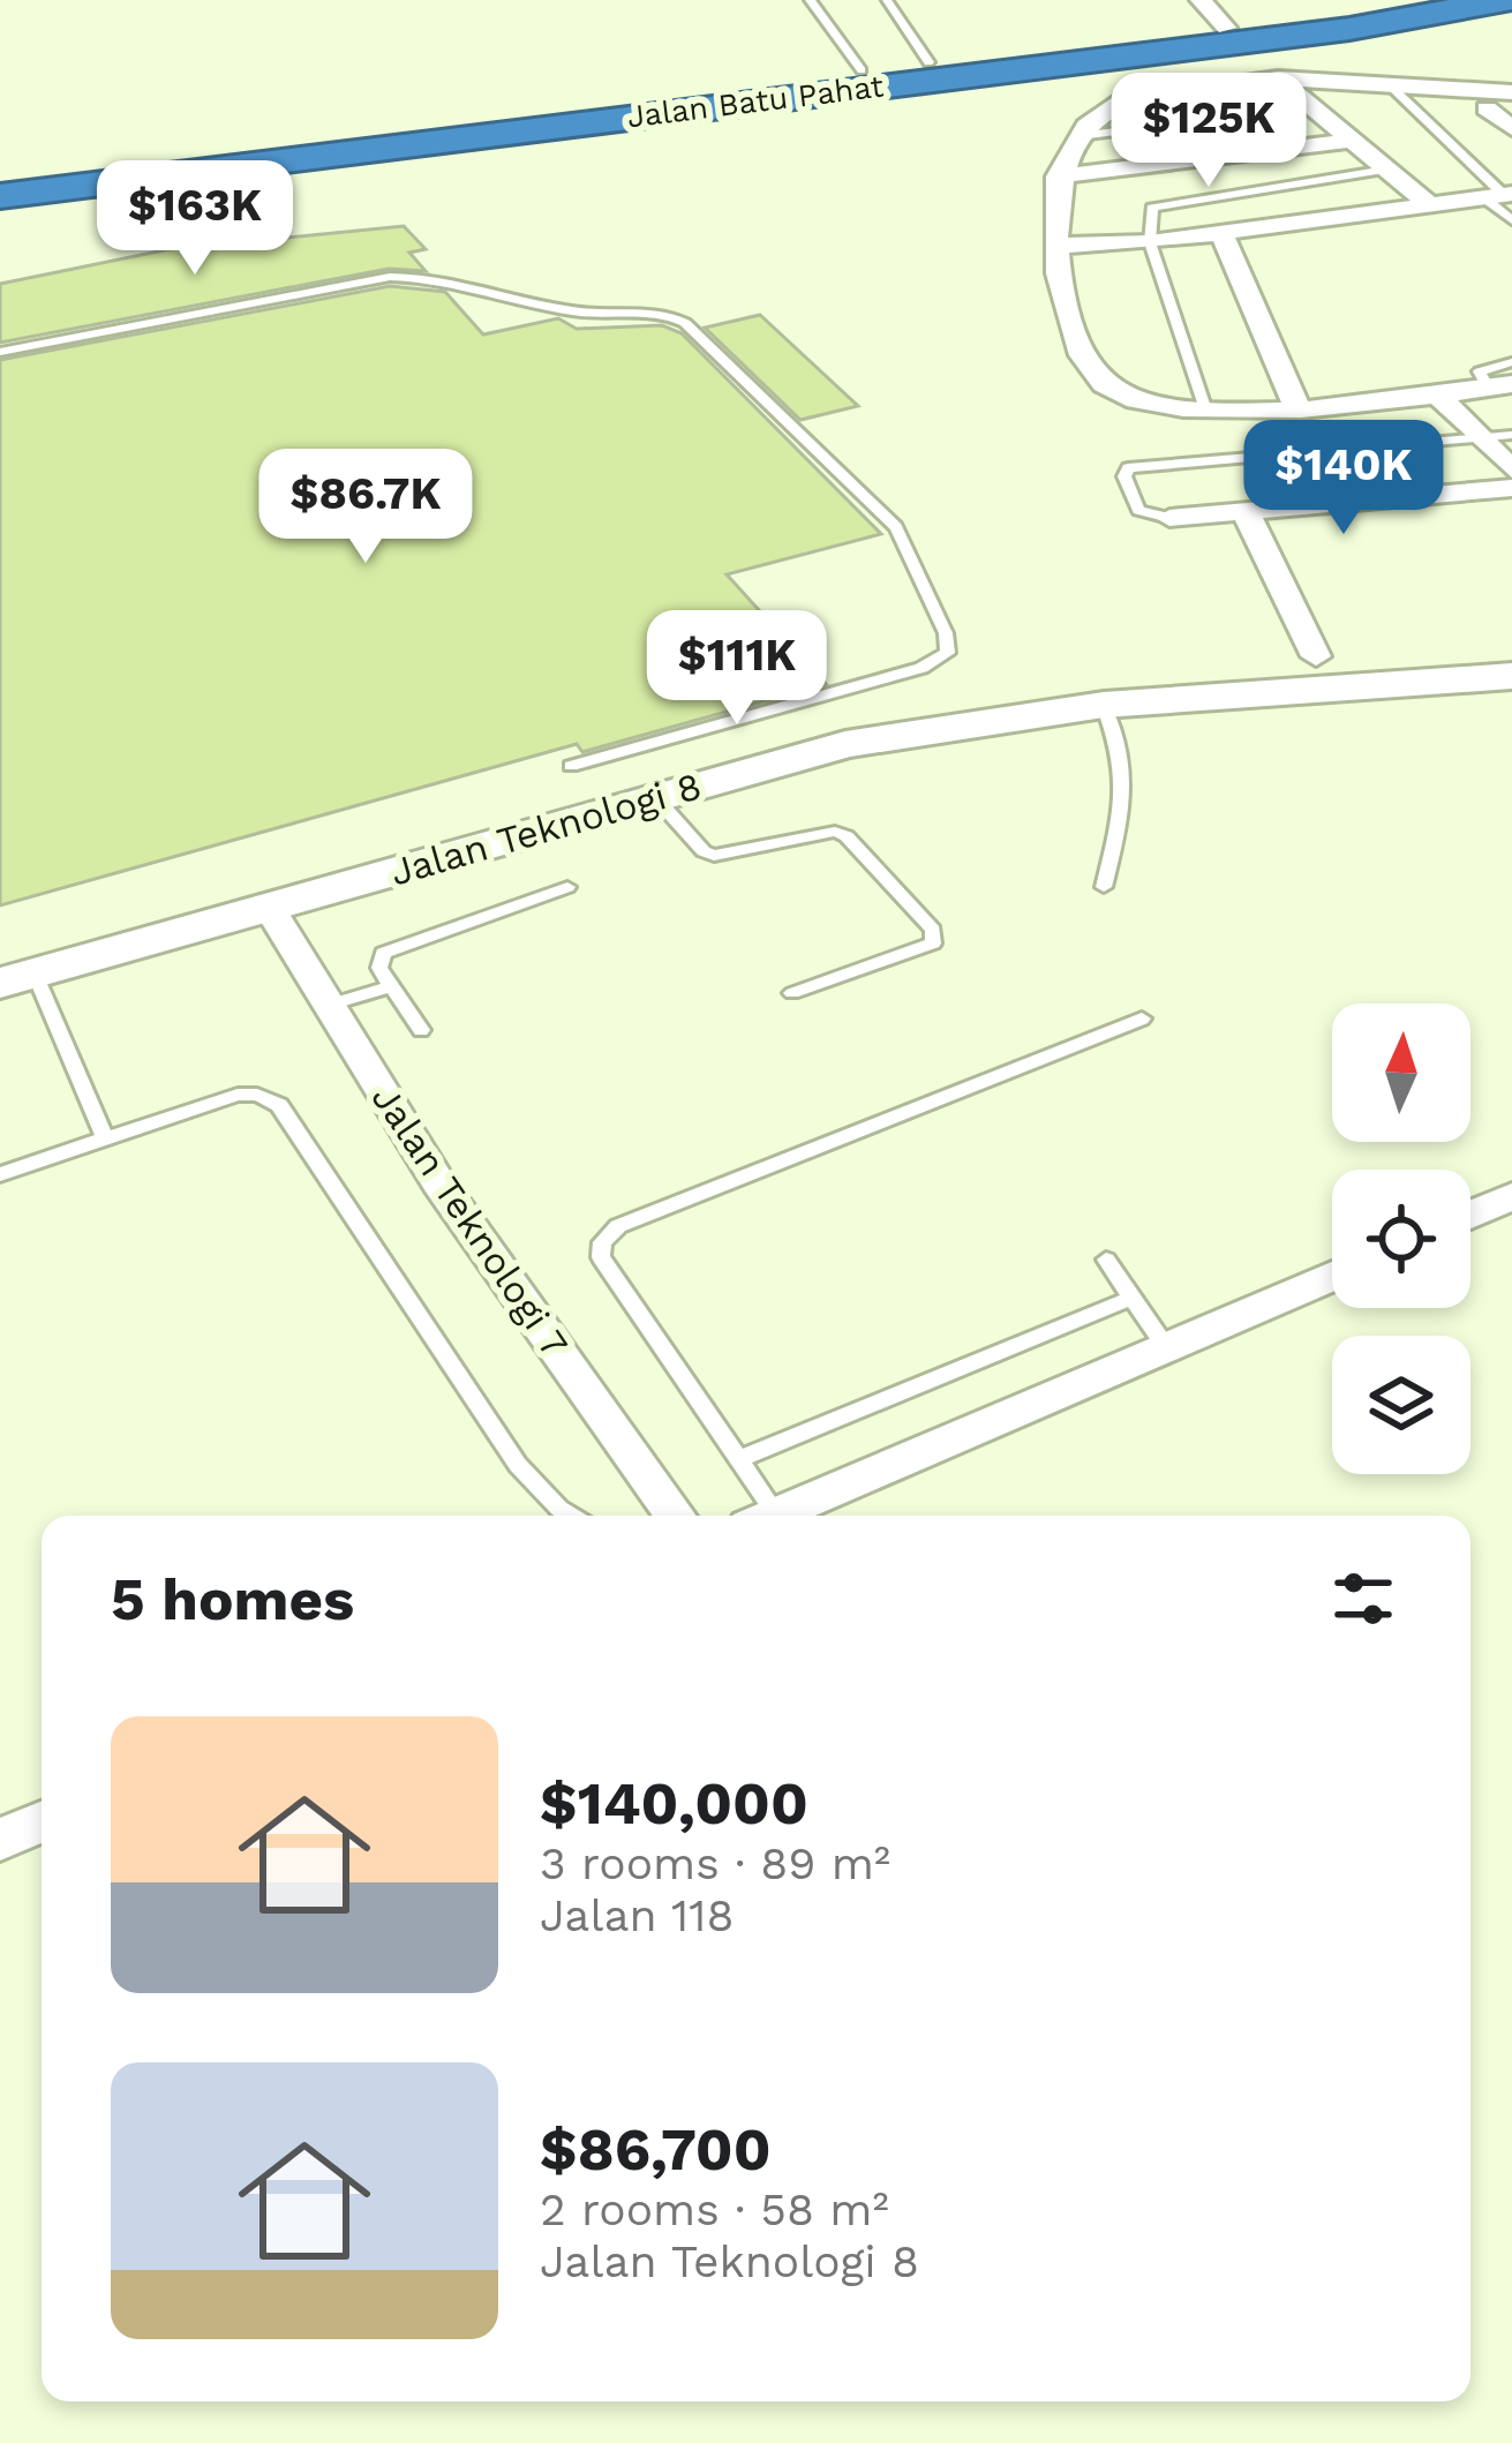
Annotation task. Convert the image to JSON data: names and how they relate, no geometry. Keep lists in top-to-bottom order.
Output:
{
  "streets": {
    "highway": ["Jalan Batu Pahat"],
    "street": ["Jalan Teknologi 8", "Jalan Teknologi 7"]
  },
  "crossings": [
    ["Jalan Teknologi 8", "Jalan Teknologi 7"]
  ],
  "north": "top",
  "page": {
    "price": [
      "$125K",
      "$163K",
      "$140K",
      "$86.7K",
      "$111K"
    ],
    "heading": "5 homes",
    "list": [
      {
        "name": "$140,000",
        "note": "3 rooms · 89 m² · Jalan 118"
      },
      {
        "name": "$86,700",
        "note": "2 rooms · 58 m² · Jalan Teknologi 8"
      }
    ]
  }
}
